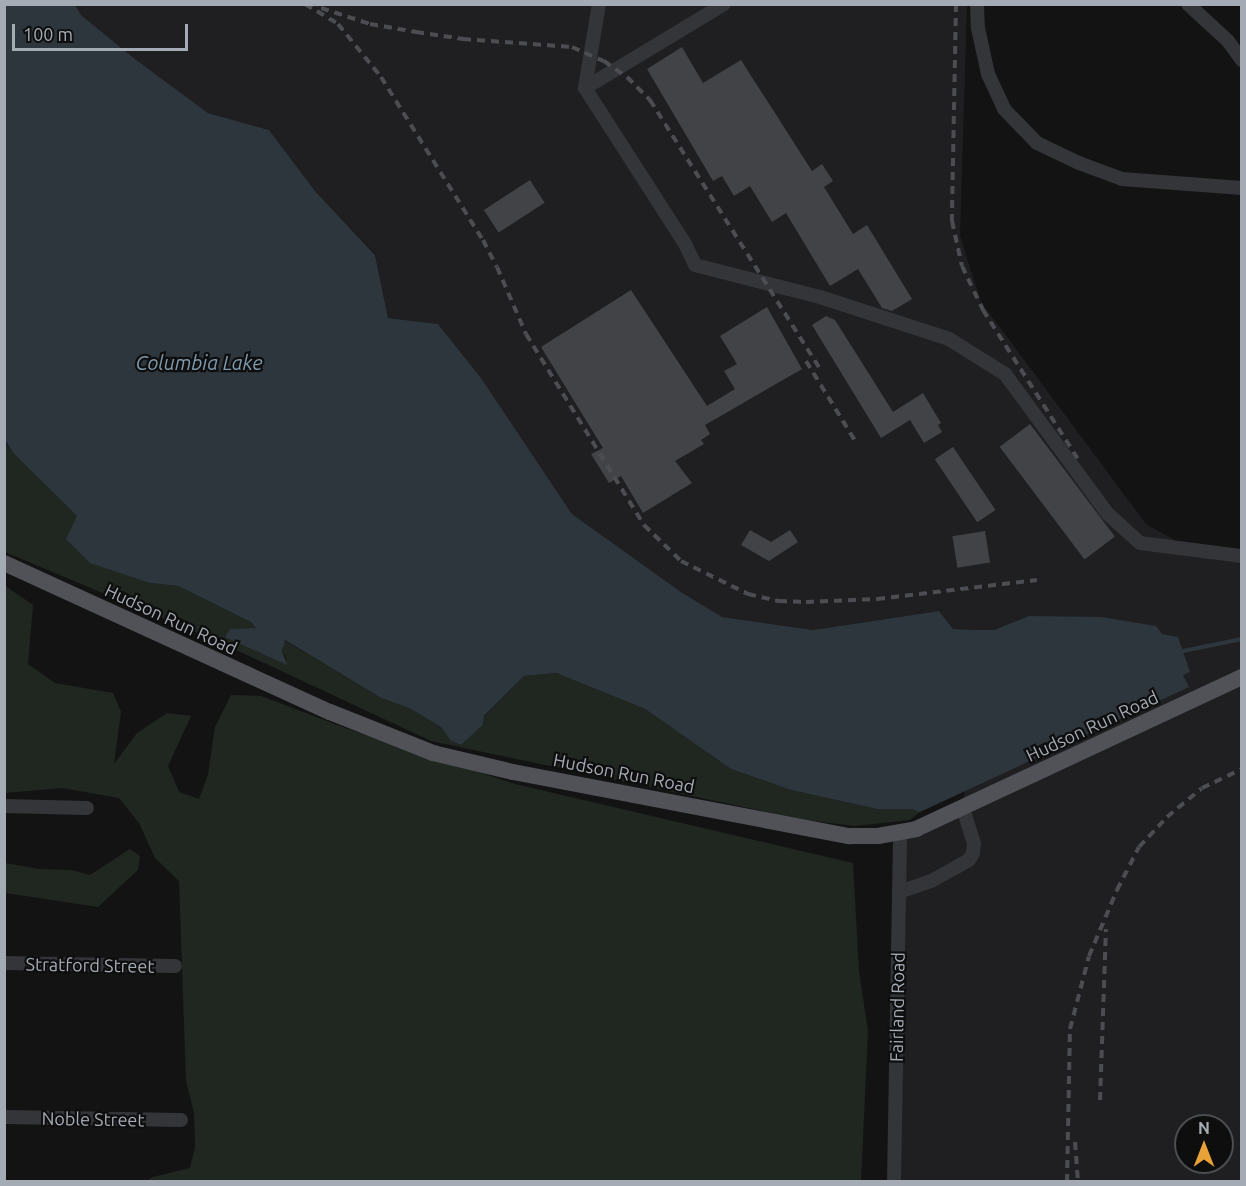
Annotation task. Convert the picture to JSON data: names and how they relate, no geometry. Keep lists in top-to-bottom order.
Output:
{
  "streets": {
    "main road": ["Hudson Run Road"],
    "street": ["Stratford Street", "Fairland Road", "Noble Street"]
  },
  "crossings": [
    ["Hudson Run Road", "Fairland Road"]
  ],
  "water": ["Columbia Lake"],
  "scale_bar": "100 m",
  "north": "top"
}
